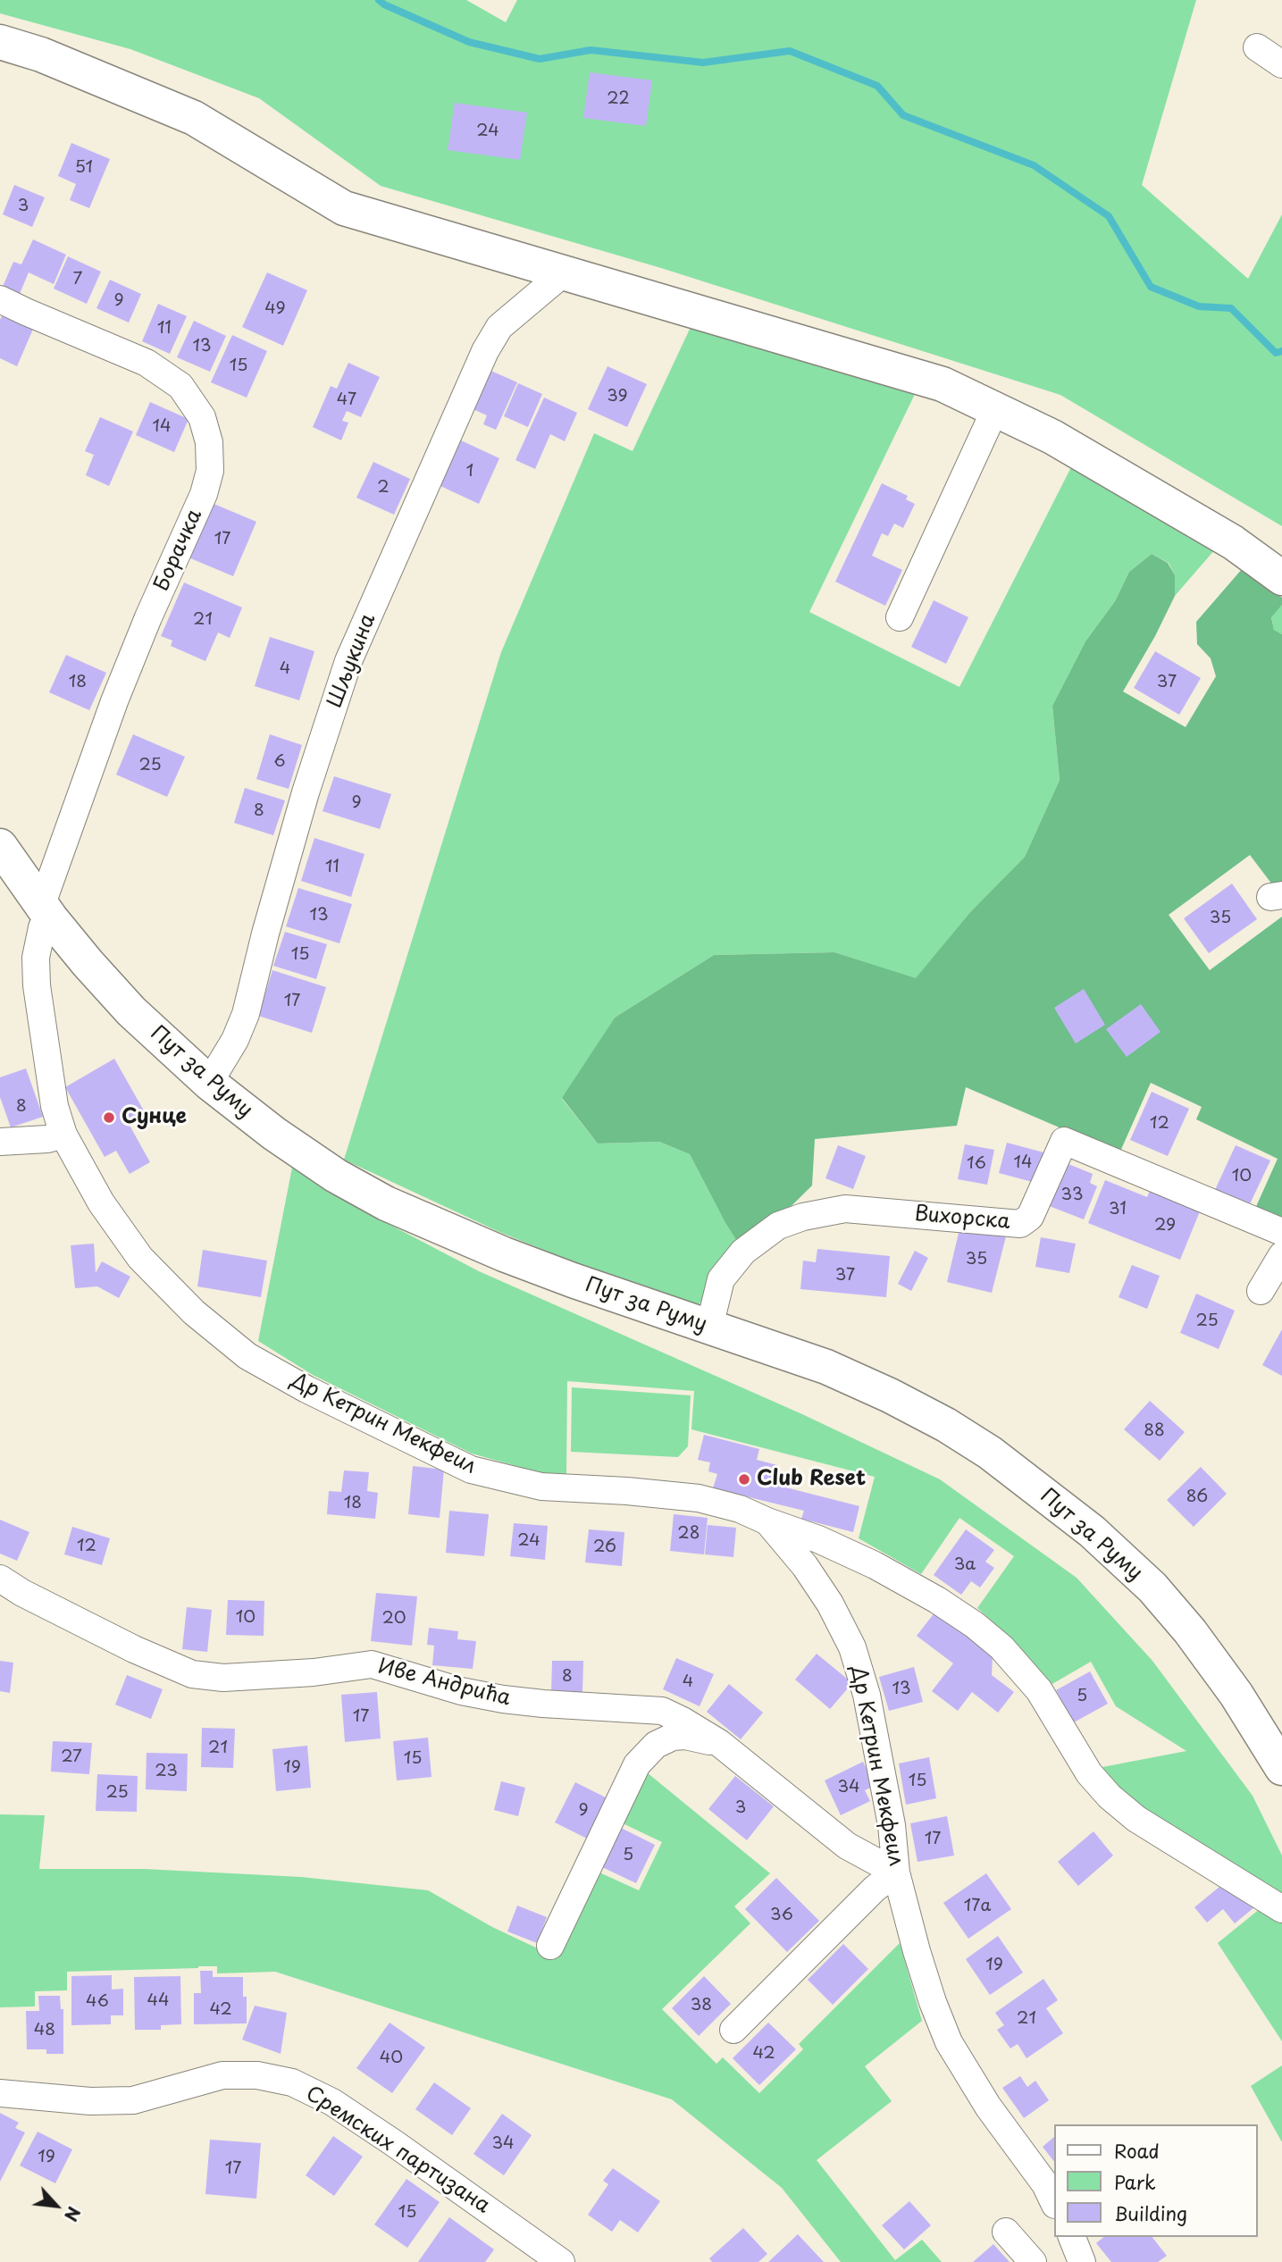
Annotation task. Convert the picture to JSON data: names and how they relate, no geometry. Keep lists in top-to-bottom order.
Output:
{
  "streets": {
    "main road": ["Пут за Руму"],
    "street": [
      "Борачка",
      "Шљукина",
      "Вихорска",
      "Др Кетрин Мекфеил",
      "Иве Андрића",
      "Сремских партизана"
    ]
  },
  "crossings": [
    ["Борачка", "Пут за Руму"],
    ["Борачка", "Др Кетрин Мекфеил"],
    ["Шљукина", "Пут за Руму"],
    ["Пут за Руму", "Вихорска"],
    ["Др Кетрин Мекфеил", "Иве Андрића"]
  ],
  "places": ["Сунце", "Club Reset"],
  "house_numbers": [
    "22",
    "24",
    "51",
    "3",
    "7",
    "9",
    "49",
    "11",
    "13",
    "15",
    "39",
    "47",
    "14",
    "1",
    "2",
    "17",
    "21",
    "4",
    "18",
    "37",
    "6",
    "25",
    "9",
    "8",
    "11",
    "13",
    "35",
    "15",
    "17",
    "8",
    "12",
    "14",
    "16",
    "10",
    "33",
    "31",
    "29",
    "35",
    "37",
    "25",
    "88",
    "86",
    "18",
    "28",
    "24",
    "12",
    "26",
    "3a",
    "10",
    "20",
    "8",
    "4",
    "13",
    "5",
    "17",
    "21",
    "27",
    "15",
    "19",
    "23",
    "15",
    "34",
    "25",
    "3",
    "9",
    "17",
    "5",
    "17a",
    "36",
    "19",
    "44",
    "46",
    "38",
    "42",
    "21",
    "48",
    "42",
    "40",
    "34",
    "19",
    "17",
    "15"
  ],
  "legend": ["Road", "Park", "Building"],
  "north": "bottom right"
}
